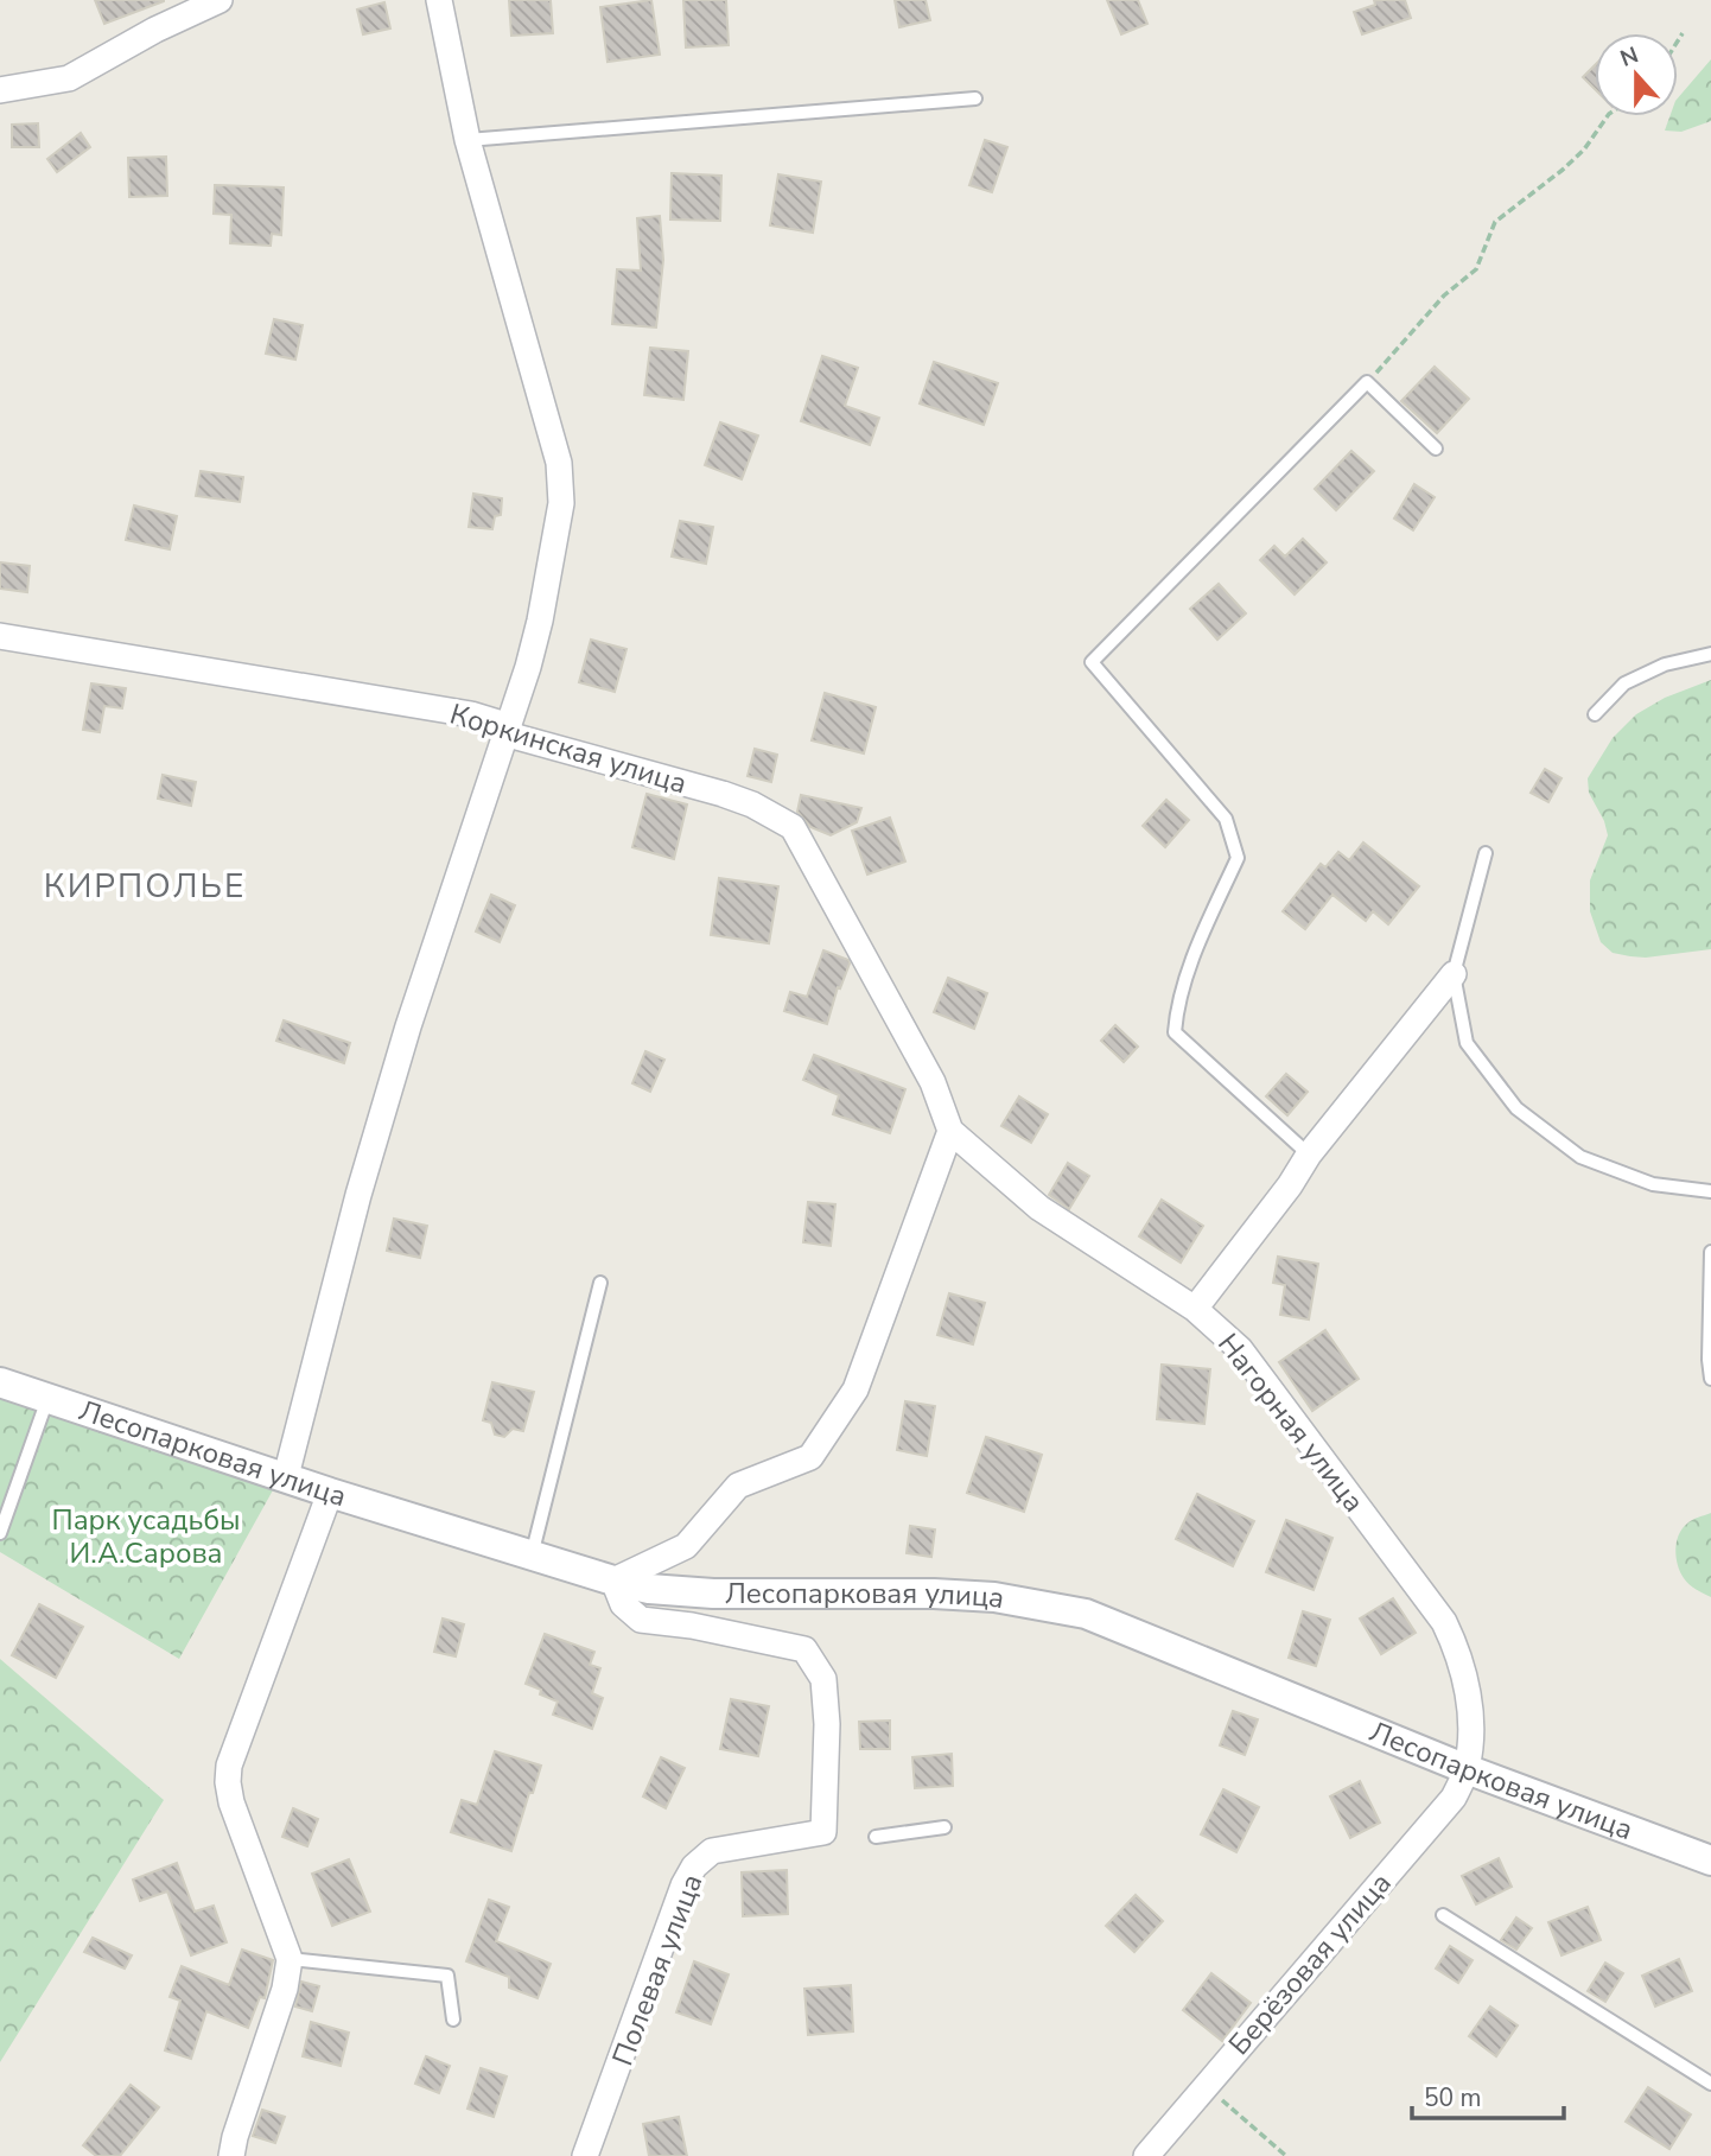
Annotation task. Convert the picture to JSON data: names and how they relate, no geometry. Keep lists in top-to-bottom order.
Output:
{
  "streets": {
    "street": [
      "Коркинская улица",
      "Нагорная улица",
      "Лесопарковая улица",
      "Берёзовая улица",
      "Полевая улица"
    ]
  },
  "crossings": [
    ["Коркинская улица", "Нагорная улица"],
    ["Нагорная улица", "Лесопарковая улица"],
    ["Нагорная улица", "Берёзовая улица"],
    ["Лесопарковая улица", "Берёзовая улица"],
    ["Лесопарковая улица", "Полевая улица"]
  ],
  "districts": ["КИРПОЛЬЕ"],
  "parks": ["Парк усадьбы И.А.Сарова"],
  "scale_bar": "50 m",
  "north": "top"
}
